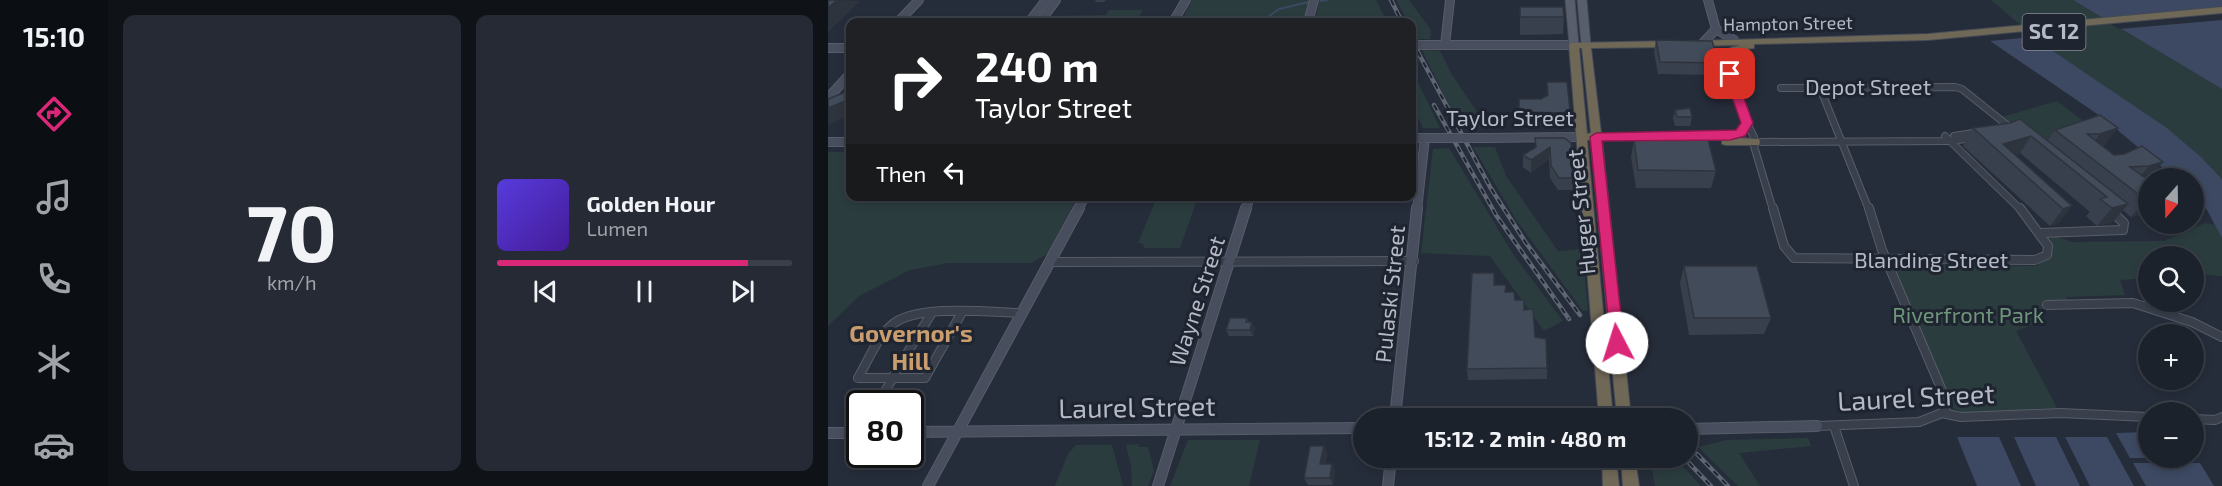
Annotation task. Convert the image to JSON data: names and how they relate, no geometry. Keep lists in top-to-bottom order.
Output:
{
  "streets": {
    "highway": [
      "Hampton Street",
      "SC 12",
      "Taylor Street",
      "Huger Street"
    ],
    "street": [
      "Depot Street",
      "Blanding Street",
      "Pulaski Street",
      "Wayne Street",
      "Laurel Street"
    ]
  },
  "crossings": [
    ["Hampton Street", "SC 12"],
    ["Hampton Street", "Huger Street"],
    ["Taylor Street", "Huger Street"],
    ["Taylor Street", "Pulaski Street"],
    ["Wayne Street", "Laurel Street"]
  ],
  "districts": ["Governor's Hill"],
  "parks": ["Riverfront Park"],
  "north": "bottom",
  "page": {
    "tabs": "15:10",
    "tile": ["70", "km/h"],
    "turn": ["240 m", "Taylor Street"],
    "then": "Then",
    "map_buttons": ["+", "−"],
    "song": ["Golden Hour", "Lumen"],
    "limit": "80",
    "trip": "15:12 · 2 min · 480 m"
  }
}
